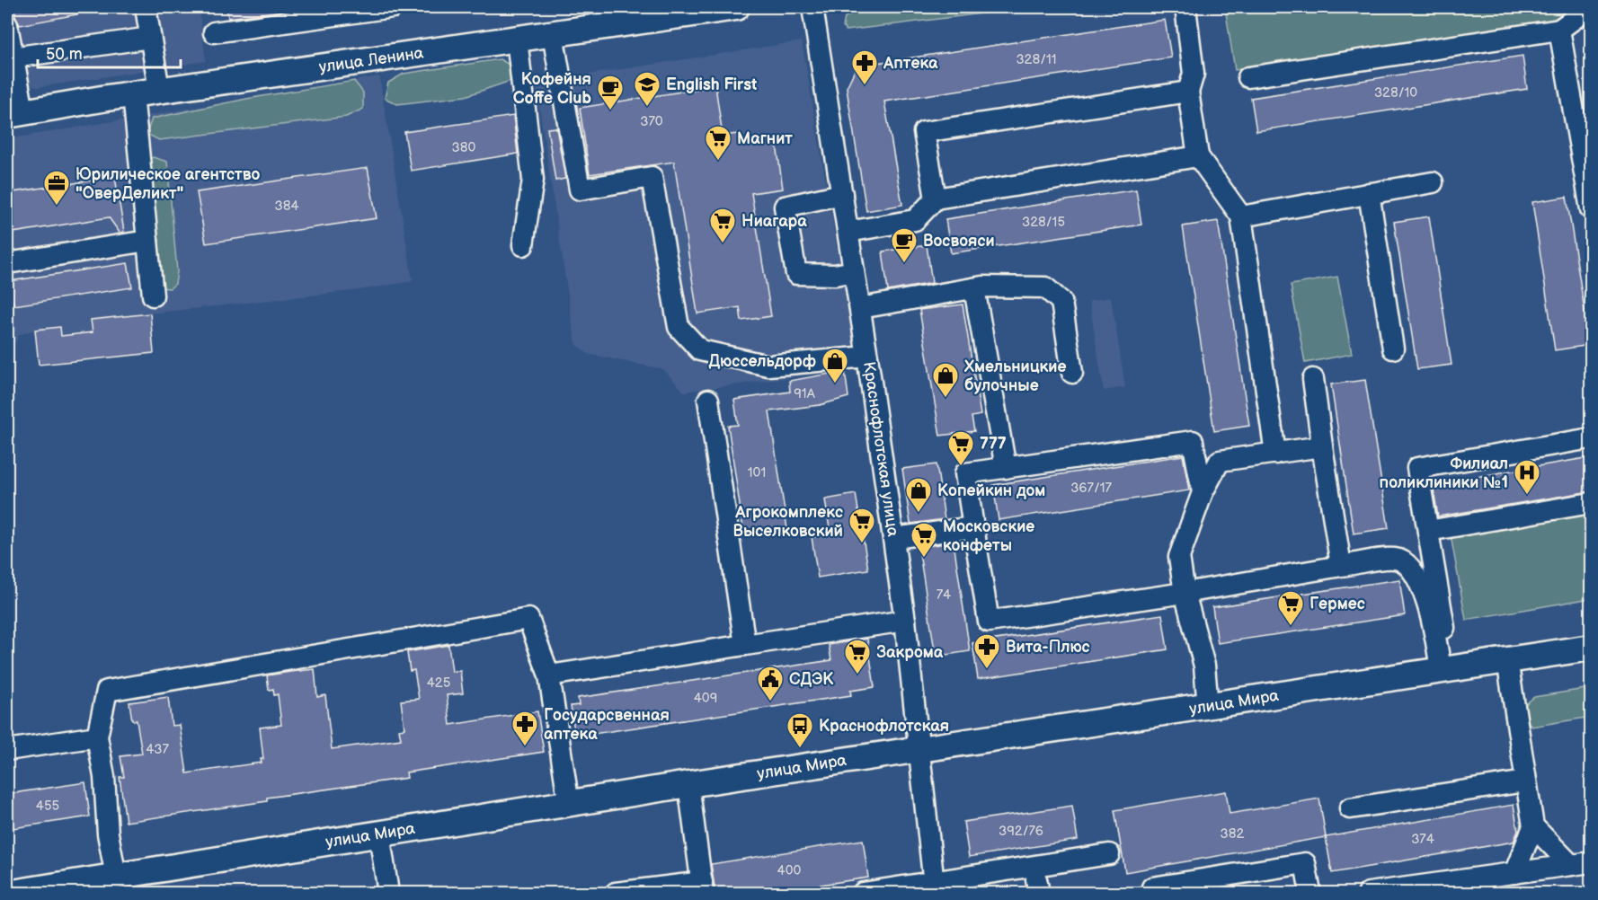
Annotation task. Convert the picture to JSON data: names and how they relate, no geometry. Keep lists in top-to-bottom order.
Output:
{
  "streets": {
    "main road": ["улица Ленина", "улица Мира"],
    "street": ["Краснофлотская улица"]
  },
  "crossings": [
    ["Краснофлотская улица", "улица Мира"]
  ],
  "places": {
    "pharmacy": ["Аптека", "Вита-Плюс", "Государсвенная аптека"],
    "school or university": ["English First"],
    "cafe": ["Кофейня Coffe Club", "Восвояси"],
    "supermarket": [
      "Магнит",
      "Ниагара",
      "777",
      "Агрокомплекс Выселковский",
      "Московские конфеты",
      "Гермес",
      "Закрома"
    ],
    "office": ["Юрилическое агентство \"ОверДеликт\""],
    "shop": ["Дюссельдорф", "Хмельницкие булочные", "Копейкин дом"],
    "hospital": ["Филиал поликлиники №1"],
    "public building": ["СДЭК"],
    "bus stop": ["Краснофлотская"]
  },
  "house_numbers": [
    "328/11",
    "328/10",
    "370",
    "380",
    "384",
    "328/15",
    "91А",
    "101",
    "367/17",
    "74",
    "425",
    "409",
    "437",
    "455",
    "392/76",
    "382",
    "374",
    "400"
  ],
  "scale_bar": "50 m"
}
